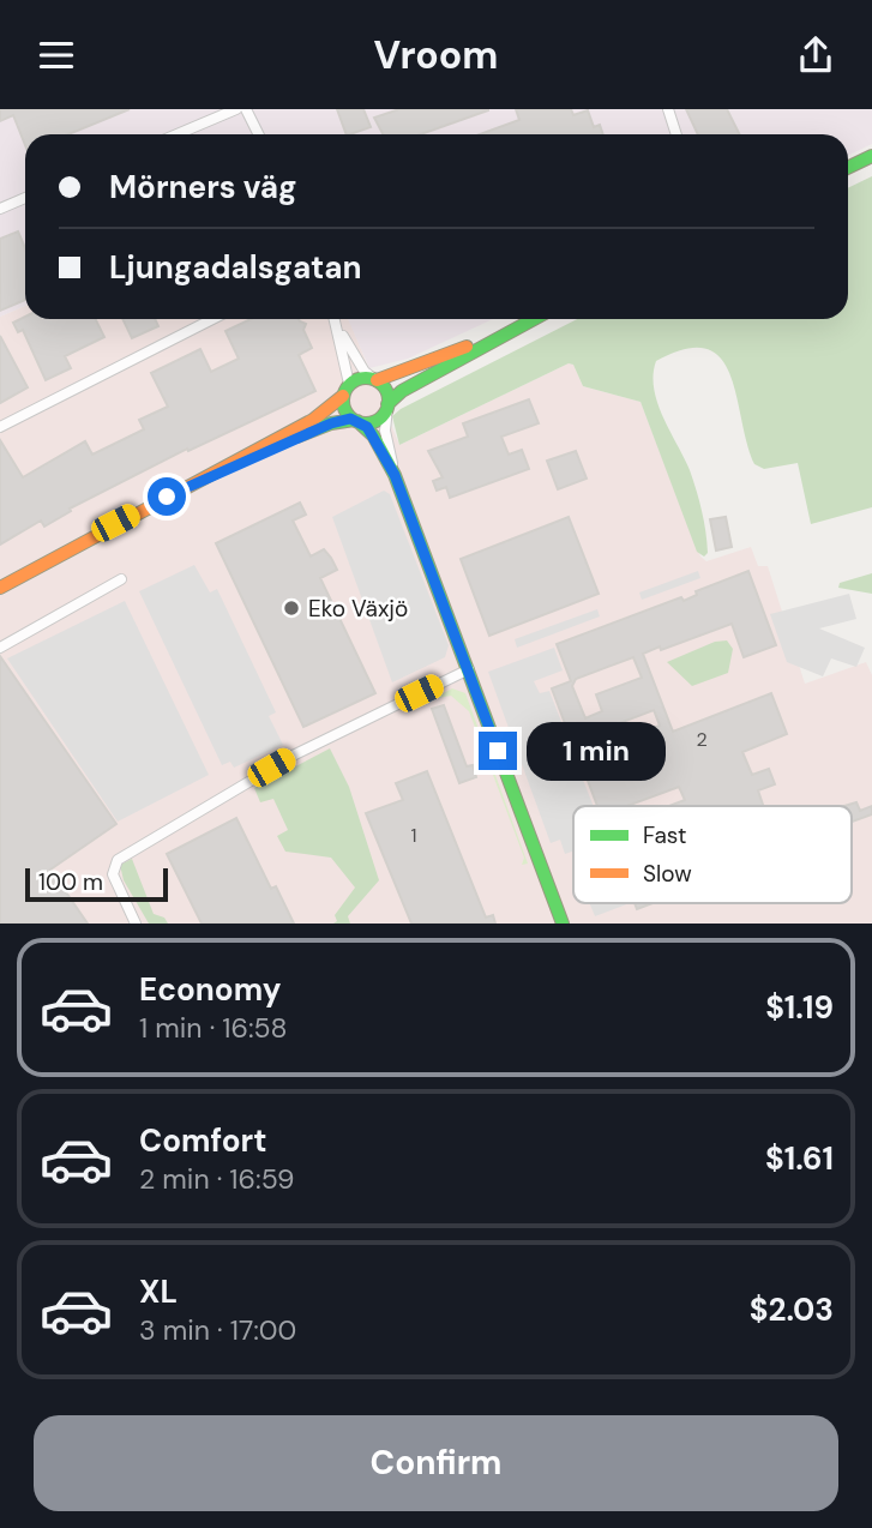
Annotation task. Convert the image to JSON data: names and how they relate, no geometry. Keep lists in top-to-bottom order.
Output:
{
  "places": ["Eko Växjö"],
  "house_numbers": ["2", "1"],
  "legend": ["Fast", "Slow"],
  "scale_bar": "100 m",
  "page": {
    "header": "Vroom",
    "banner": ["Mörners väg", "Ljungadalsgatan"],
    "bubble": "1 min",
    "scale": "100 m",
    "list": [
      {
        "name": "Economy",
        "note": "1 min · 16:58",
        "value": "$1.19"
      },
      {
        "name": "Comfort",
        "note": "2 min · 16:59",
        "value": "$1.61"
      },
      {
        "name": "XL",
        "note": "3 min · 17:00",
        "value": "$2.03"
      }
    ],
    "buttons": "Confirm"
  }
}
